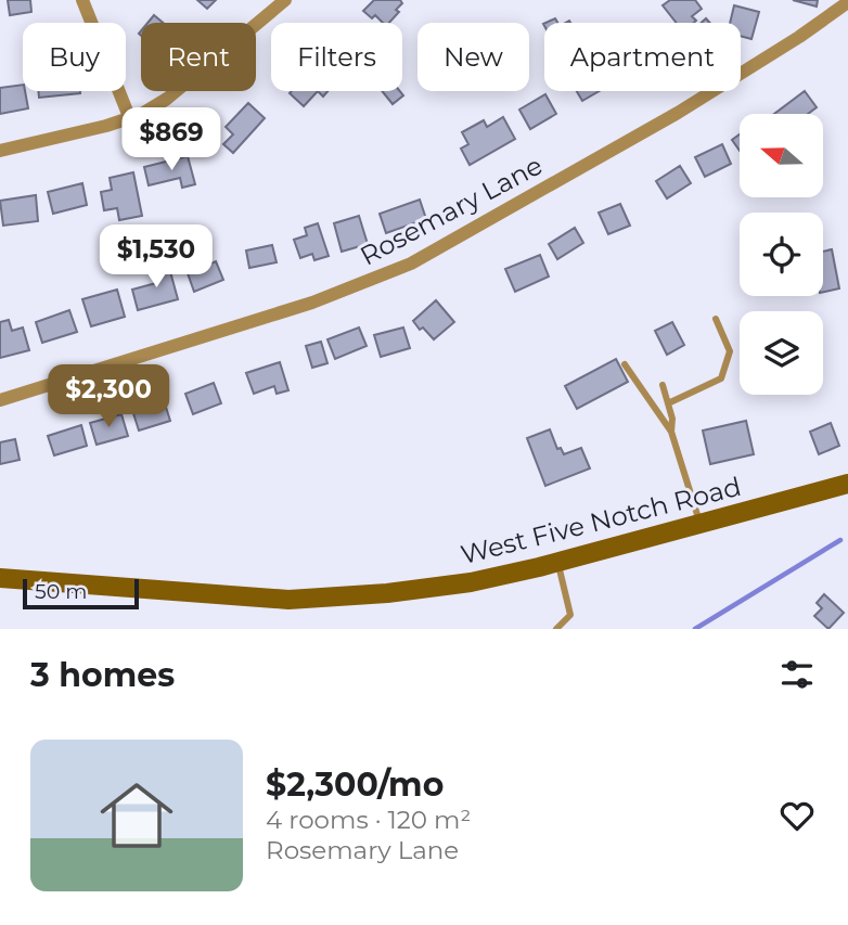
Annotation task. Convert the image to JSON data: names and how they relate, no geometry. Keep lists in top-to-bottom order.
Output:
{
  "streets": {
    "street": ["Rosemary Lane", "West Five Notch Road"]
  },
  "scale_bar": "50 m",
  "north": "left",
  "page": {
    "chip": [
      "Buy",
      "Rent",
      "Filters",
      "New",
      "Apartment"
    ],
    "price": ["$869", "$1,530", "$2,300"],
    "scale": "50 m",
    "heading": "3 homes",
    "list": [
      {
        "name": "$2,300/mo",
        "note": "4 rooms · 120 m² · Rosemary Lane"
      }
    ]
  }
}
